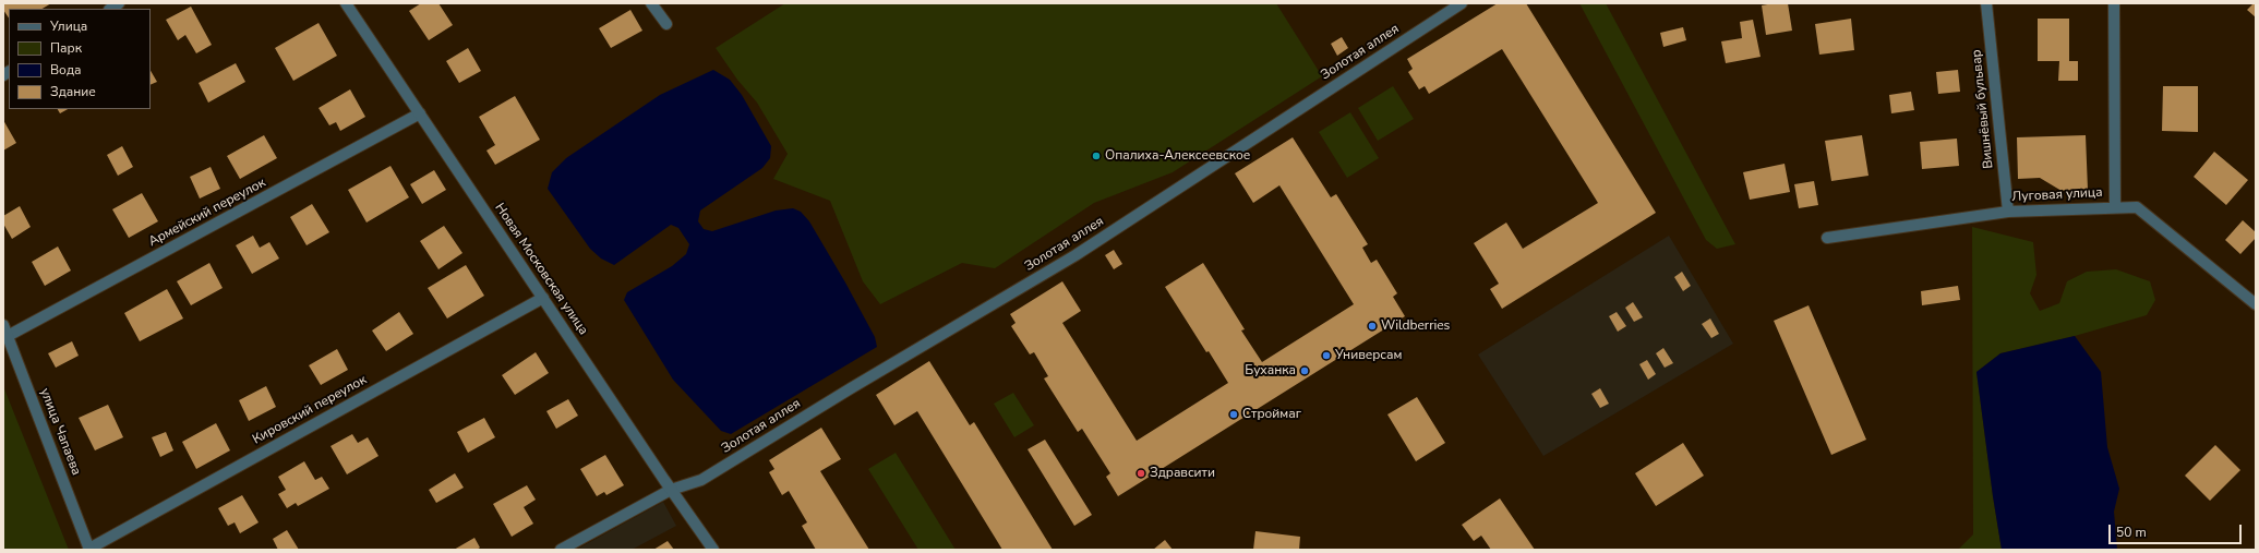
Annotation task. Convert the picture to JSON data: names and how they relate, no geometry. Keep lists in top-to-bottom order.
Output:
{
  "streets": {
    "street": [
      "Золотая аллея",
      "Вишнёвый бульвар",
      "Луговая улица",
      "Армейский переулок",
      "Новая Московская улица",
      "Кировский переулок",
      "улица Чапаева"
    ]
  },
  "crossings": [
    ["Золотая аллея", "Новая Московская улица"],
    ["Вишнёвый бульвар", "Луговая улица"],
    ["Армейский переулок", "Новая Московская улица"],
    ["Армейский переулок", "улица Чапаева"],
    ["Новая Московская улица", "Кировский переулок"],
    ["Кировский переулок", "улица Чапаева"]
  ],
  "places": [
    "Опалиха-Алексеевское",
    "Wildberries",
    "Универсам",
    "Буханка",
    "Строймаг",
    "Здравсити"
  ],
  "legend": [
    "Улица",
    "Парк",
    "Вода",
    "Здание"
  ],
  "scale_bar": "50 m"
}
